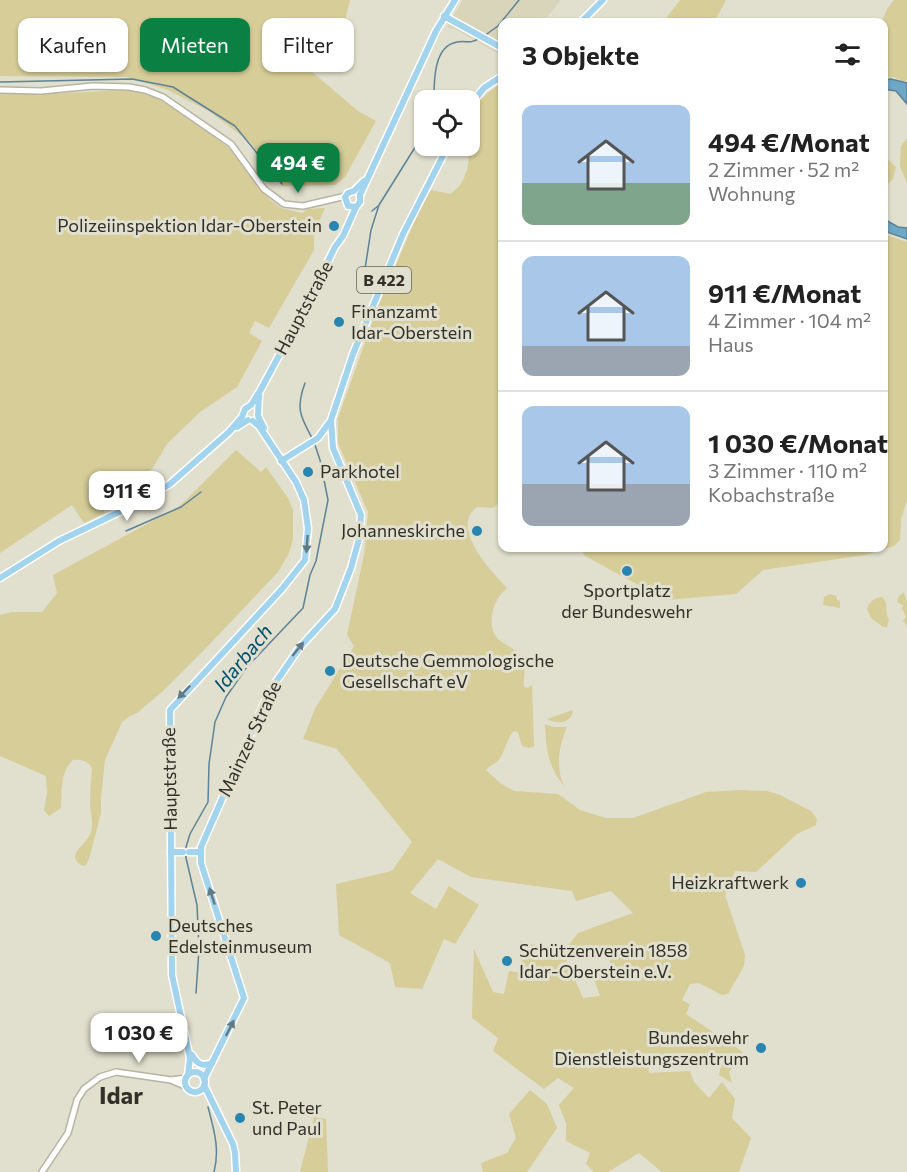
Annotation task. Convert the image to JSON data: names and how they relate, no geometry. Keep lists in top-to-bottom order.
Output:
{
  "streets": {
    "main road": ["B 422", "Hauptstraße", "Mainzer Straße"]
  },
  "crossings": [
    ["B 422", "Hauptstraße"],
    ["B 422", "Mainzer Straße"]
  ],
  "one_way": ["Mainzer Straße"],
  "districts": ["Idar"],
  "water": ["Idarbach"],
  "places": [
    "Polizeiinspektion Idar-Oberstein",
    "Finanzamt Idar-Oberstein",
    "Parkhotel",
    "Johanneskirche",
    "Sportplatz der Bundeswehr",
    "Deutsche Gemmologische Gesellschaft eV",
    "Heizkraftwerk",
    "Deutsches Edelsteinmuseum",
    "Schützenverein 1858 Idar-Oberstein e.V.",
    "Bundeswehr Dienstleistungszentrum",
    "St. Peter und Paul"
  ],
  "page": {
    "chip": ["Kaufen", "Mieten", "Filter"],
    "heading": "3 Objekte",
    "list": [
      {
        "name": "494 €/Monat",
        "note": "2 Zimmer · 52 m² · Wohnung"
      },
      {
        "name": "911 €/Monat",
        "note": "4 Zimmer · 104 m² · Haus"
      },
      {
        "name": "1 030 €/Monat",
        "note": "3 Zimmer · 110 m² · Kobachstraße"
      }
    ],
    "price": ["494 €", "911 €", "1 030 €"]
  }
}
